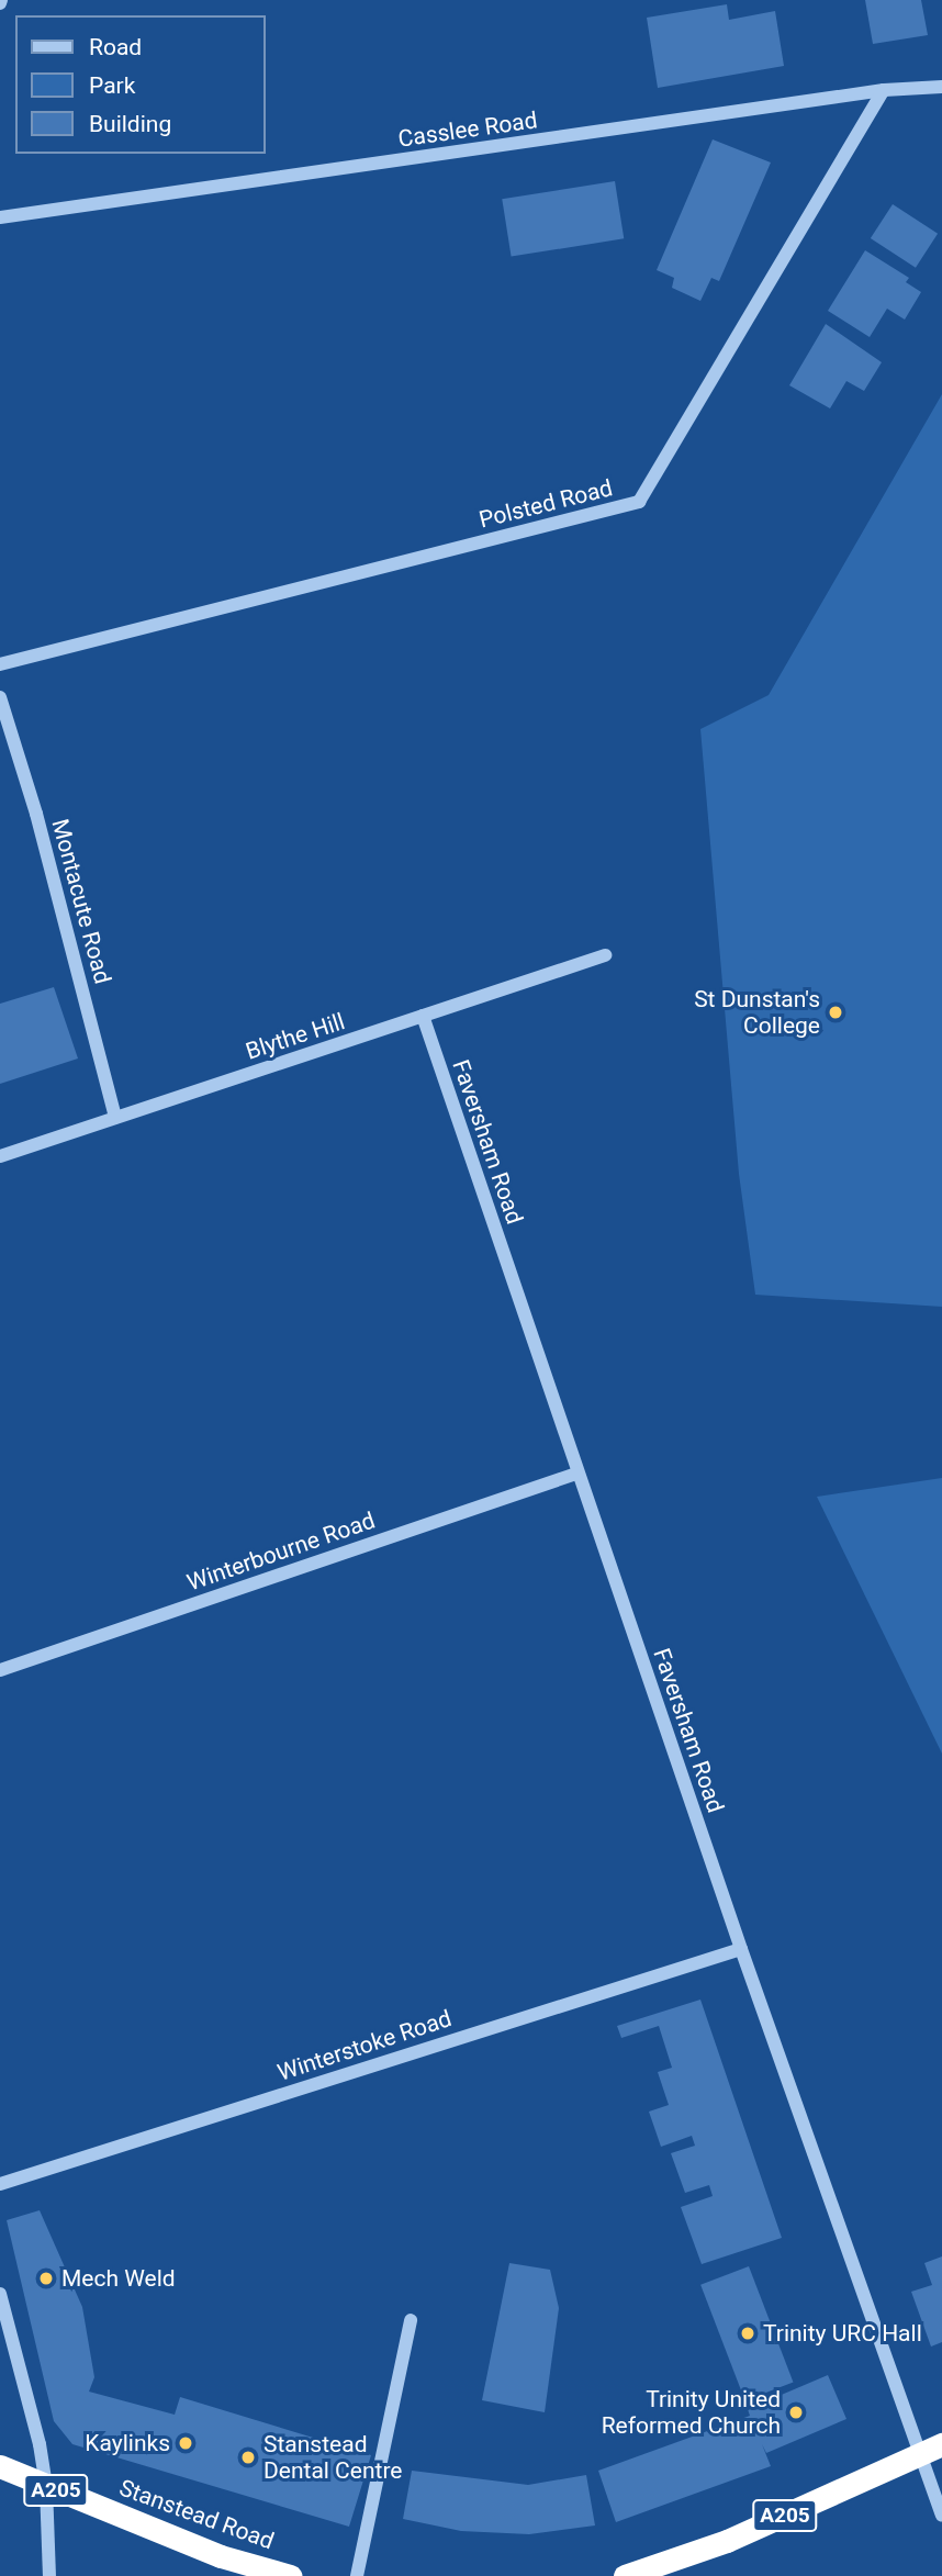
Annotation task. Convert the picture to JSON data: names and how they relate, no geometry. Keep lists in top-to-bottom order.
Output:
{
  "streets": {
    "highway": ["A205", "Stanstead Road"],
    "street": [
      "Casslee Road",
      "Polsted Road",
      "Montacute Road",
      "Blythe Hill",
      "Faversham Road",
      "Winterbourne Road",
      "Winterstoke Road"
    ]
  },
  "crossings": [
    ["Casslee Road", "Polsted Road"],
    ["Montacute Road", "Blythe Hill"],
    ["Blythe Hill", "Faversham Road"],
    ["Faversham Road", "Winterbourne Road"],
    ["Faversham Road", "Winterstoke Road"],
    ["Faversham Road", "A205"]
  ],
  "places": [
    "St Dunstan's College",
    "Mech Weld",
    "Trinity URC Hall",
    "Trinity United Reformed Church",
    "Kaylinks",
    "Stanstead Dental Centre"
  ],
  "legend": ["Road", "Park", "Building"]
}
